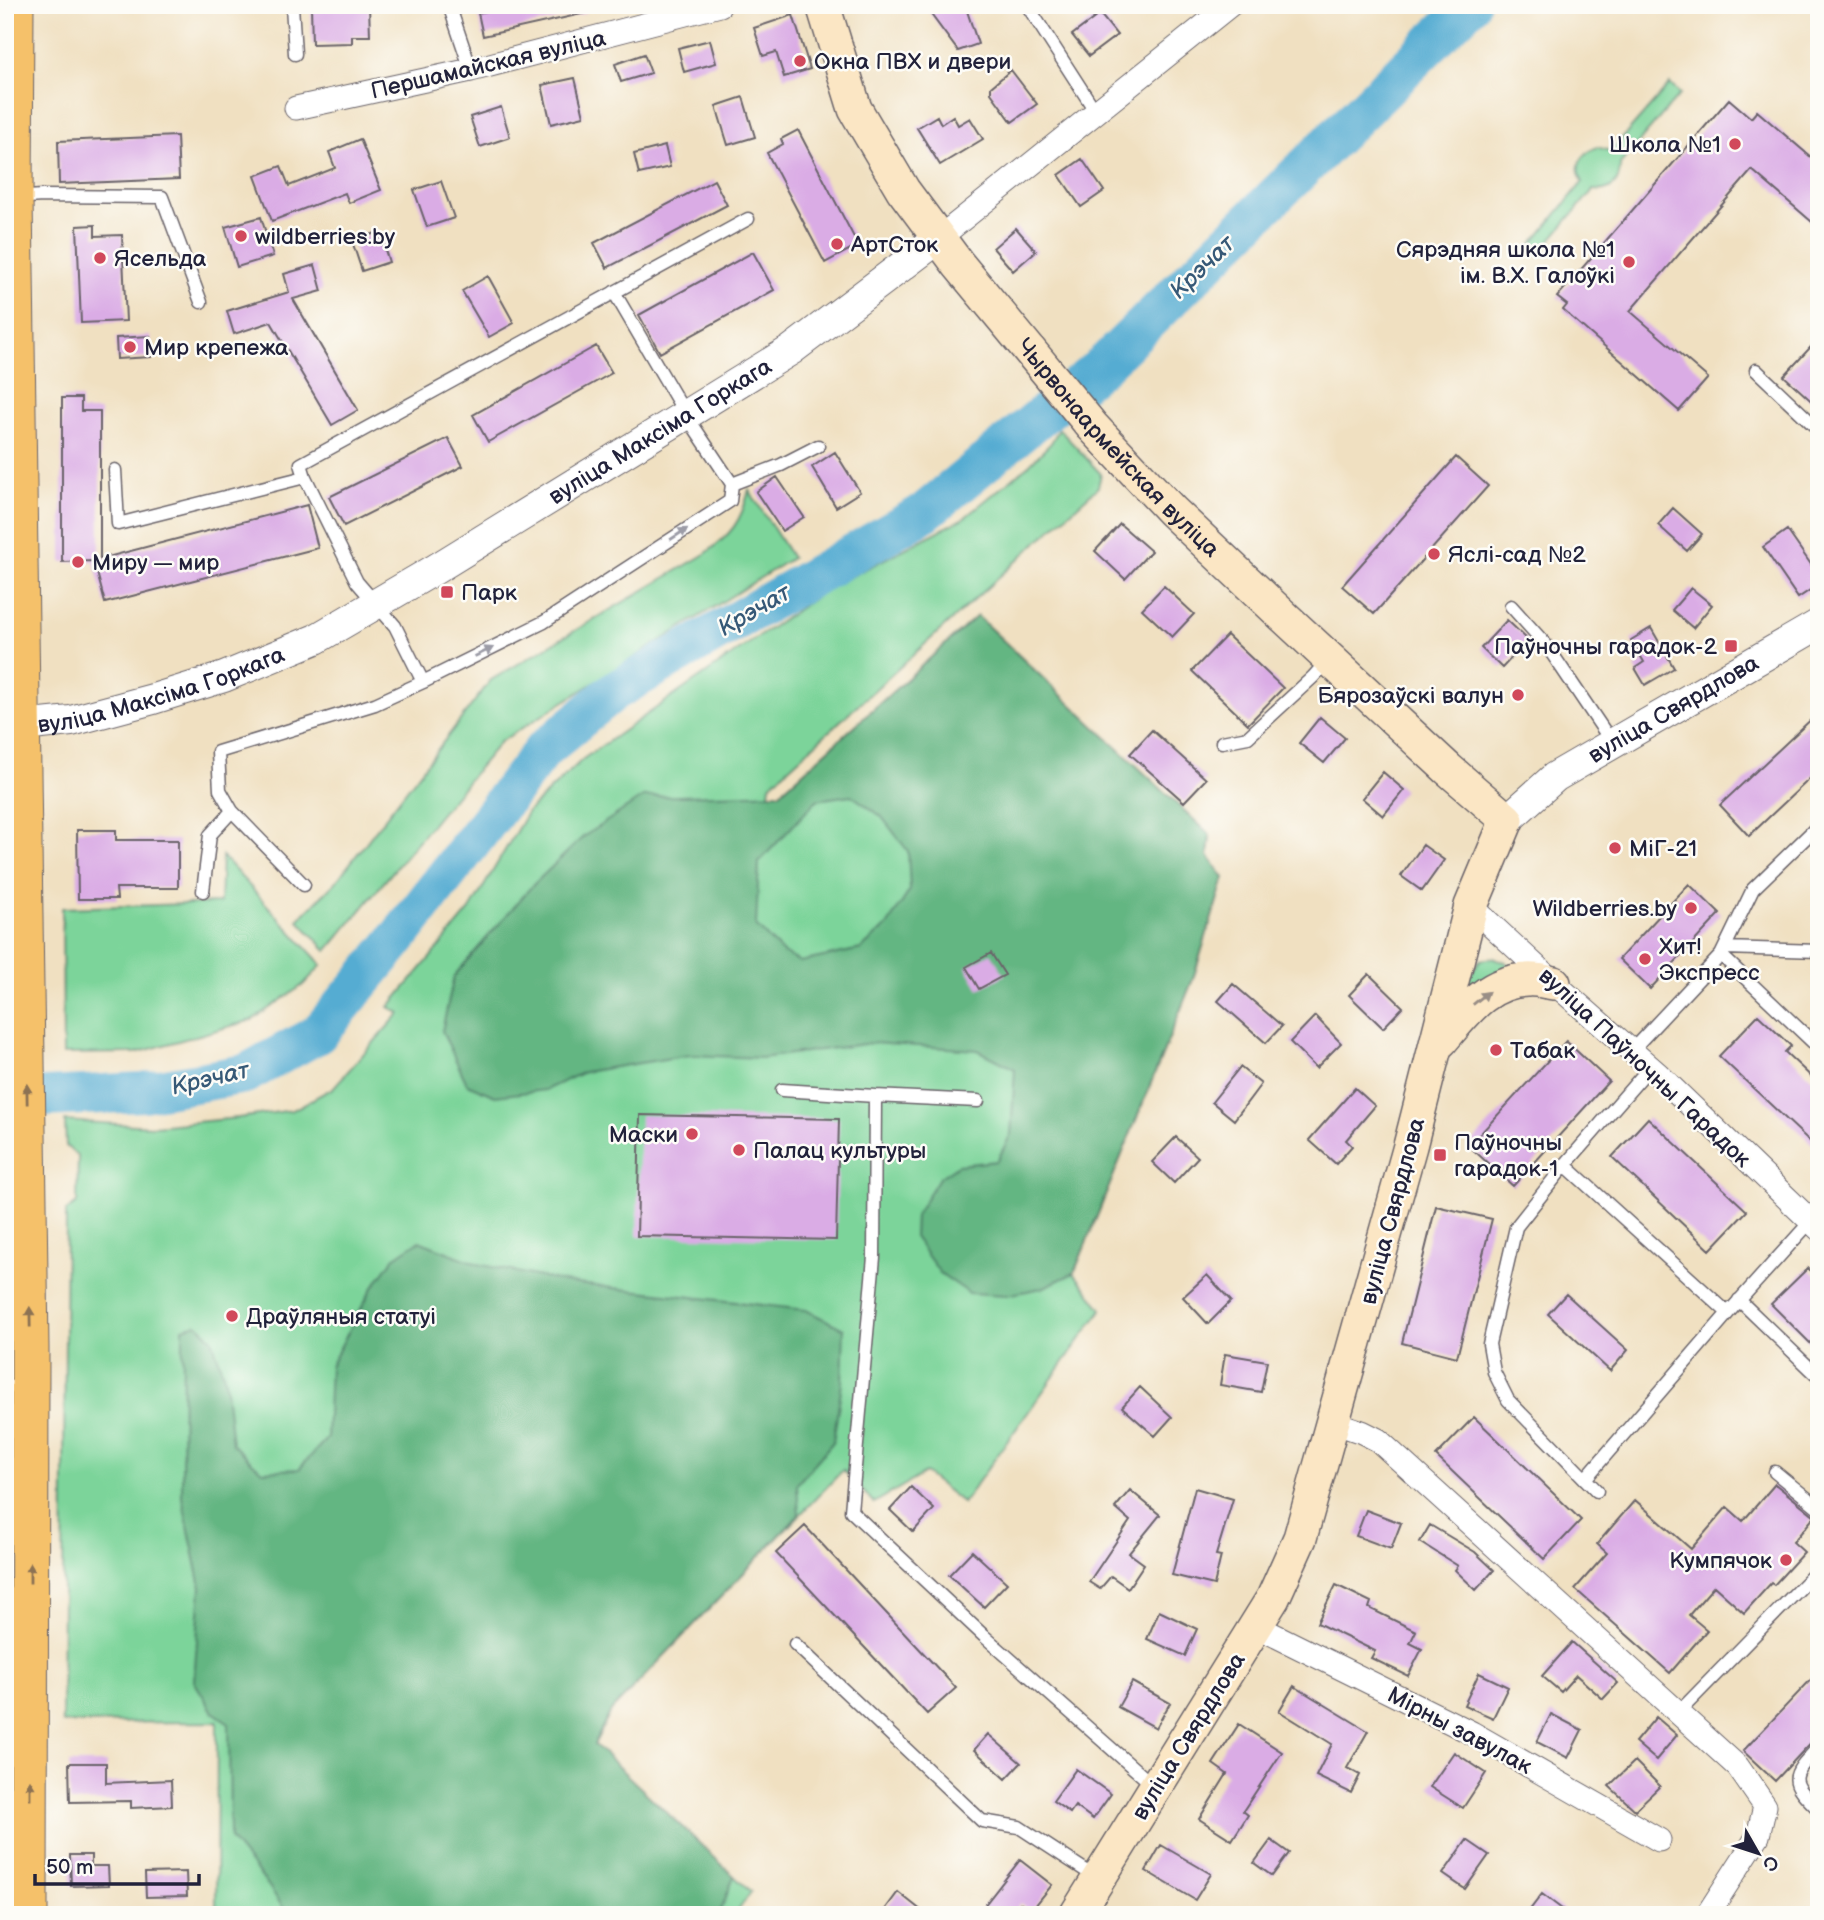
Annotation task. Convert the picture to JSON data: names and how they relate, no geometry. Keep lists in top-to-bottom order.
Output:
{
  "streets": {
    "main road": ["Чырвонаармейская вуліца", "вуліца Свярдлова"],
    "street": [
      "Першамайская вуліца",
      "вуліца Максіма Горкага",
      "вуліца Паўночны Гарадок",
      "Мірны завулак"
    ]
  },
  "crossings": [
    ["вуліца Максіма Горкага", "Чырвонаармейская вуліца"],
    ["Чырвонаармейская вуліца", "вуліца Свярдлова"],
    ["вуліца Свярдлова", "вуліца Паўночны Гарадок"],
    ["вуліца Свярдлова", "Мірны завулак"]
  ],
  "water": ["Крэчат"],
  "places": {
    "other": [
      "Окна ПВХ и двери",
      "Школа №1",
      "wildberries.by",
      "АртСток",
      "Ясельда",
      "Сярэдняя школа №1 ім. В.Х. Галоўкі",
      "Мир крепежа",
      "Яслі-сад №2",
      "Миру — мир",
      "Бярозаўскі валун",
      "МіГ-21",
      "Wildberries.by",
      "Хит! Экспресс",
      "Табак",
      "Маски",
      "Палац культуры",
      "Драўляныя статуі",
      "Кумпячок"
    ],
    "transit": ["Парк", "Паўночны гарадок-2", "Паўночны гарадок-1"]
  },
  "scale_bar": "50 m",
  "north": "bottom right"
}
